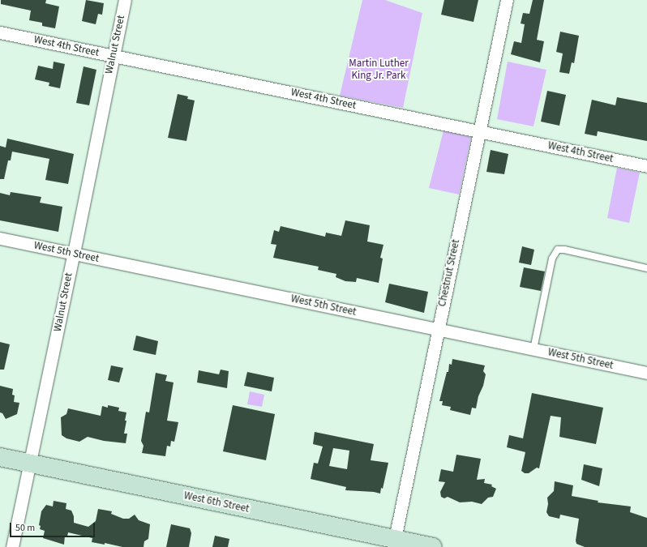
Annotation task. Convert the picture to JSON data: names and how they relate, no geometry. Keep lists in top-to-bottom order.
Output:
{
  "streets": {
    "main road": ["West 6th Street"],
    "street": [
      "Walnut Street",
      "West 4th Street",
      "West 5th Street",
      "Chestnut Street"
    ]
  },
  "crossings": [
    ["Walnut Street", "West 4th Street"],
    ["Walnut Street", "West 5th Street"],
    ["Walnut Street", "West 6th Street"],
    ["West 4th Street", "Chestnut Street"],
    ["West 5th Street", "Chestnut Street"],
    ["Chestnut Street", "West 6th Street"]
  ],
  "parks": ["Martin Luther King Jr. Park"],
  "scale_bar": "50 m"
}
